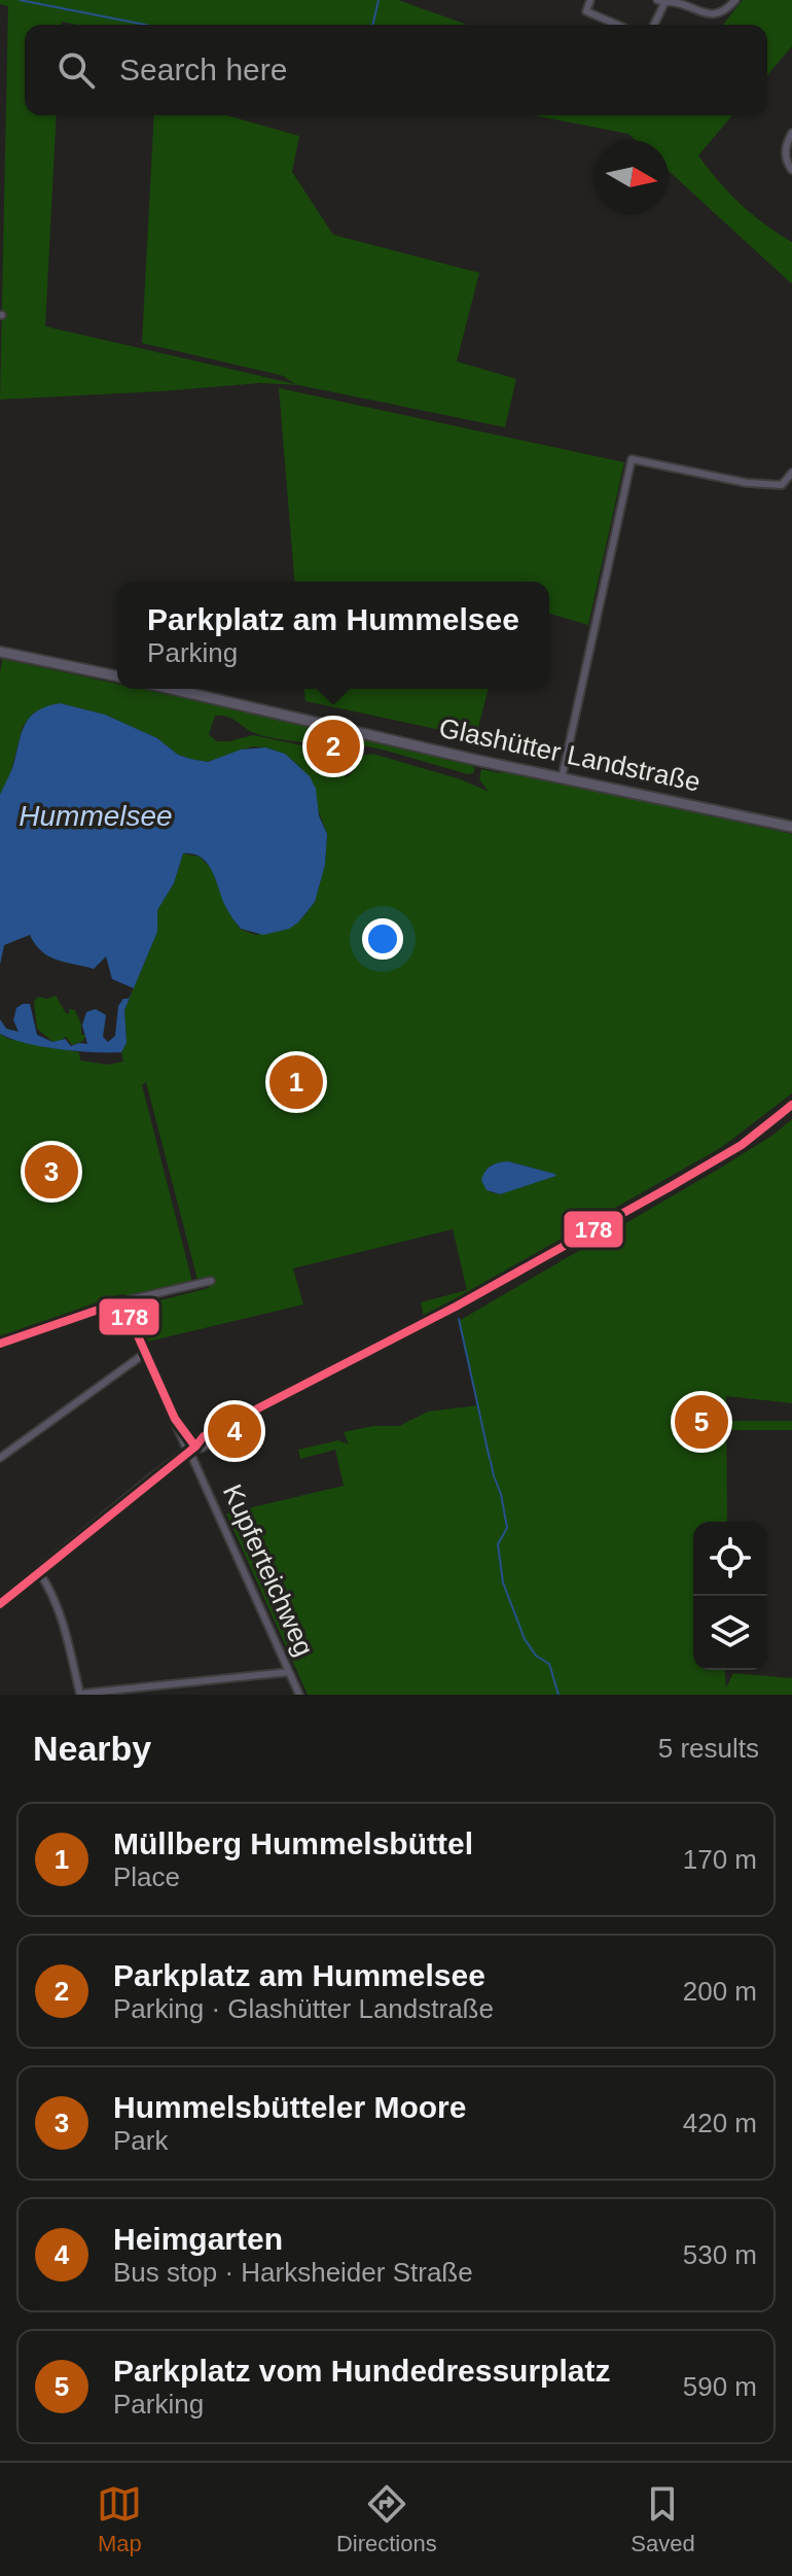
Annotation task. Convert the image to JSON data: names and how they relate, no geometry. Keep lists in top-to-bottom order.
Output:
{
  "streets": {
    "street": ["Glashütter Landstraße", "Kupferteichweg"]
  },
  "water": ["Hummelsee"],
  "lines": ["transit line 178"],
  "north": "right",
  "page": {
    "search": "Search here",
    "popup": ["Parkplatz am Hummelsee", "Parking"],
    "pins": [
      "2",
      "1",
      "3",
      "5",
      "4"
    ],
    "heading": ["Nearby", "5 results"],
    "list": [
      {
        "mark": "1",
        "name": "Müllberg Hummelsbüttel",
        "note": "Place",
        "value": "170 m"
      },
      {
        "mark": "2",
        "name": "Parkplatz am Hummelsee",
        "note": "Parking · Glashütter Landstraße",
        "value": "200 m"
      },
      {
        "mark": "3",
        "name": "Hummelsbütteler Moore",
        "note": "Park",
        "value": "420 m"
      },
      {
        "mark": "4",
        "name": "Heimgarten",
        "note": "Bus stop · Harksheider Straße",
        "value": "530 m"
      },
      {
        "mark": "5",
        "name": "Parkplatz vom Hundedressurplatz",
        "note": "Parking",
        "value": "590 m"
      }
    ],
    "nav": ["Map", "Directions", "Saved"]
  }
}
